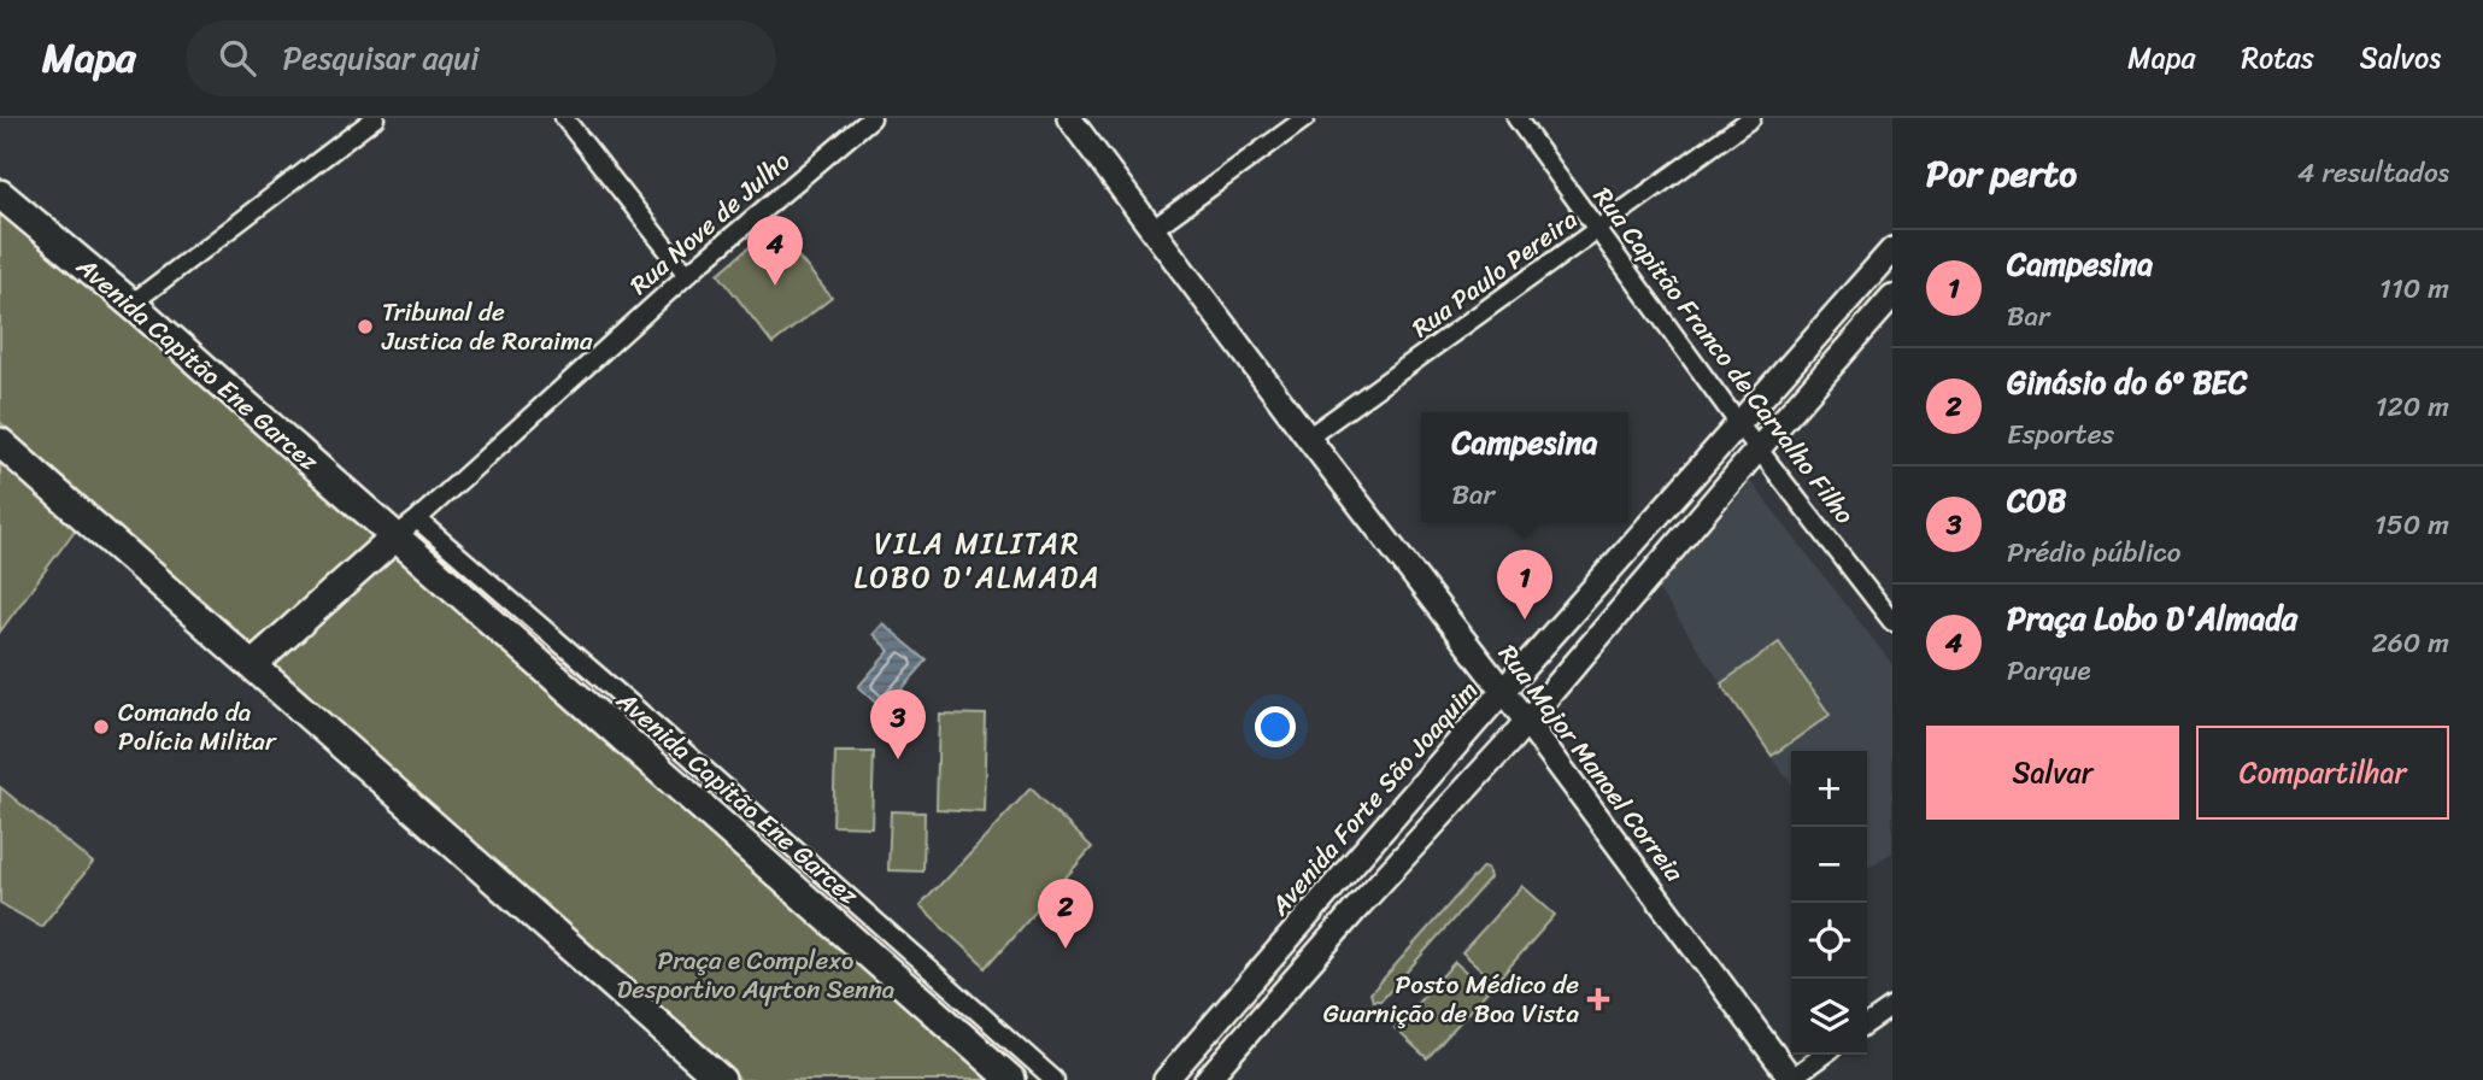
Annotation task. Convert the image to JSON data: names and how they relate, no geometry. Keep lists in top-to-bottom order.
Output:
{
  "streets": {
    "main road": ["Avenida Capitão Ene Garcez"],
    "street": [
      "Rua Nove de Julho",
      "Rua Paulo Pereira",
      "Rua Capitão Franco de Carvalho Filho",
      "Rua Major Manoel Correia",
      "Avenida Forte São Joaquim"
    ]
  },
  "crossings": [
    ["Rua Nove de Julho", "Avenida Capitão Ene Garcez"],
    ["Rua Paulo Pereira", "Rua Capitão Franco de Carvalho Filho"],
    ["Rua Paulo Pereira", "Rua Major Manoel Correia"],
    ["Rua Capitão Franco de Carvalho Filho", "Avenida Forte São Joaquim"],
    ["Rua Major Manoel Correia", "Avenida Forte São Joaquim"]
  ],
  "districts": ["VILA MILITAR LOBO D'ALMADA"],
  "parks": ["Praça e Complexo Desportivo Ayrton Senna"],
  "places": {
    "other": ["Tribunal de Justica de Roraima", "Comando da Polícia Militar"],
    "health": ["Posto Médico de Guarnição de Boa Vista"]
  },
  "page": {
    "header": "Mapa",
    "search": "Pesquisar aqui",
    "nav": ["Mapa", "Rotas", "Salvos"],
    "heading": ["Por perto", "4 resultados"],
    "pins": [
      "4",
      "1",
      "3",
      "2"
    ],
    "list": [
      {
        "mark": "1",
        "name": "Campesina",
        "note": "Bar",
        "value": "110 m"
      },
      {
        "mark": "2",
        "name": "Ginásio do 6º BEC",
        "note": "Esportes",
        "value": "120 m"
      },
      {
        "mark": "3",
        "name": "COB",
        "note": "Prédio público",
        "value": "150 m"
      },
      {
        "mark": "4",
        "name": "Praça Lobo D'Almada",
        "note": "Parque",
        "value": "260 m"
      }
    ],
    "popup": ["Campesina", "Bar"],
    "buttons": ["Salvar", "Compartilhar"],
    "map_buttons": ["+", "−"]
  }
}
